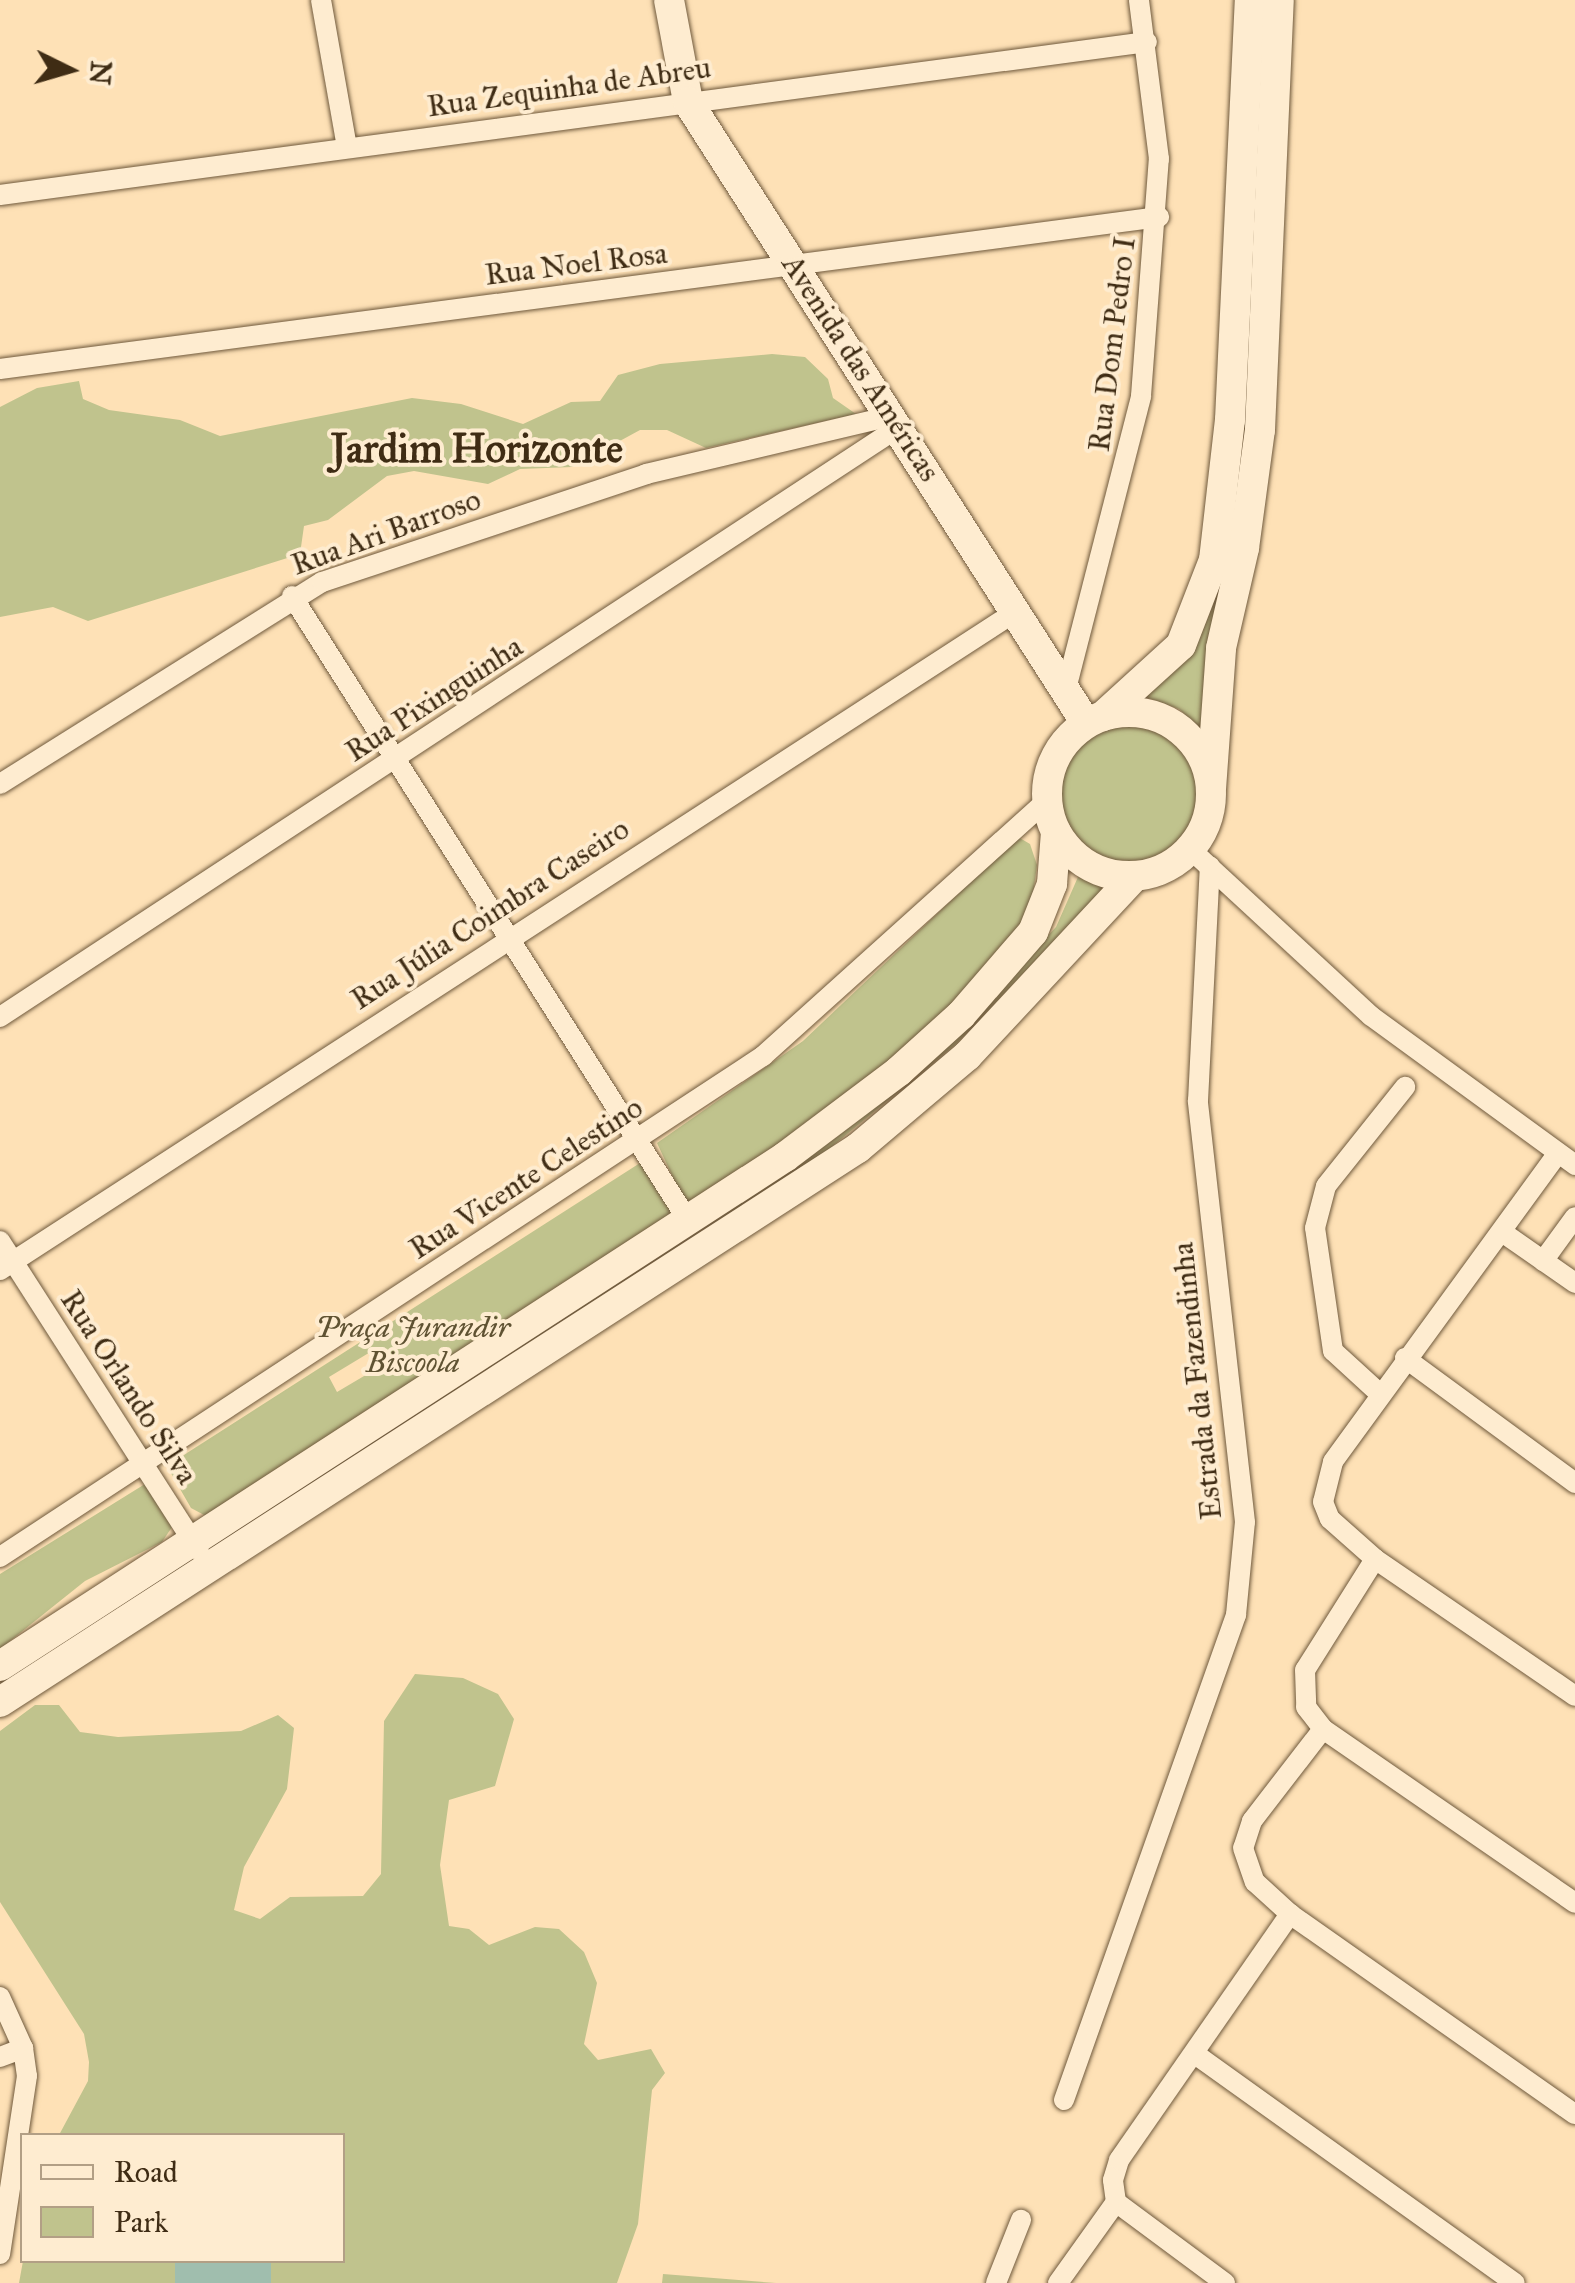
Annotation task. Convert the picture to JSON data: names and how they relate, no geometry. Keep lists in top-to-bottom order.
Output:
{
  "streets": {
    "main road": ["Avenida das Américas"],
    "street": [
      "Rua Zequinha de Abreu",
      "Rua Noel Rosa",
      "Rua Dom Pedro I",
      "Rua Ari Barroso",
      "Rua Pixinguinha",
      "Rua Júlia Coimbra Caseiro",
      "Rua Vicente Celestino",
      "Estrada da Fazendinha",
      "Rua Orlando Silva"
    ]
  },
  "crossings": [
    ["Rua Zequinha de Abreu", "Rua Dom Pedro I"],
    ["Rua Zequinha de Abreu", "Avenida das Américas"],
    ["Rua Noel Rosa", "Rua Dom Pedro I"],
    ["Rua Noel Rosa", "Avenida das Américas"],
    ["Rua Dom Pedro I", "Avenida das Américas"],
    ["Avenida das Américas", "Rua Ari Barroso"],
    ["Avenida das Américas", "Rua Pixinguinha"],
    ["Avenida das Américas", "Rua Júlia Coimbra Caseiro"],
    ["Avenida das Américas", "Rua Vicente Celestino"],
    ["Avenida das Américas", "Estrada da Fazendinha"],
    ["Rua Ari Barroso", "Rua Pixinguinha"],
    ["Rua Júlia Coimbra Caseiro", "Rua Orlando Silva"],
    ["Rua Vicente Celestino", "Estrada da Fazendinha"],
    ["Rua Vicente Celestino", "Rua Orlando Silva"]
  ],
  "districts": ["Jardim Horizonte"],
  "parks": ["Praça Jurandir Biscoola"],
  "legend": ["Road", "Park"],
  "north": "right"
}
